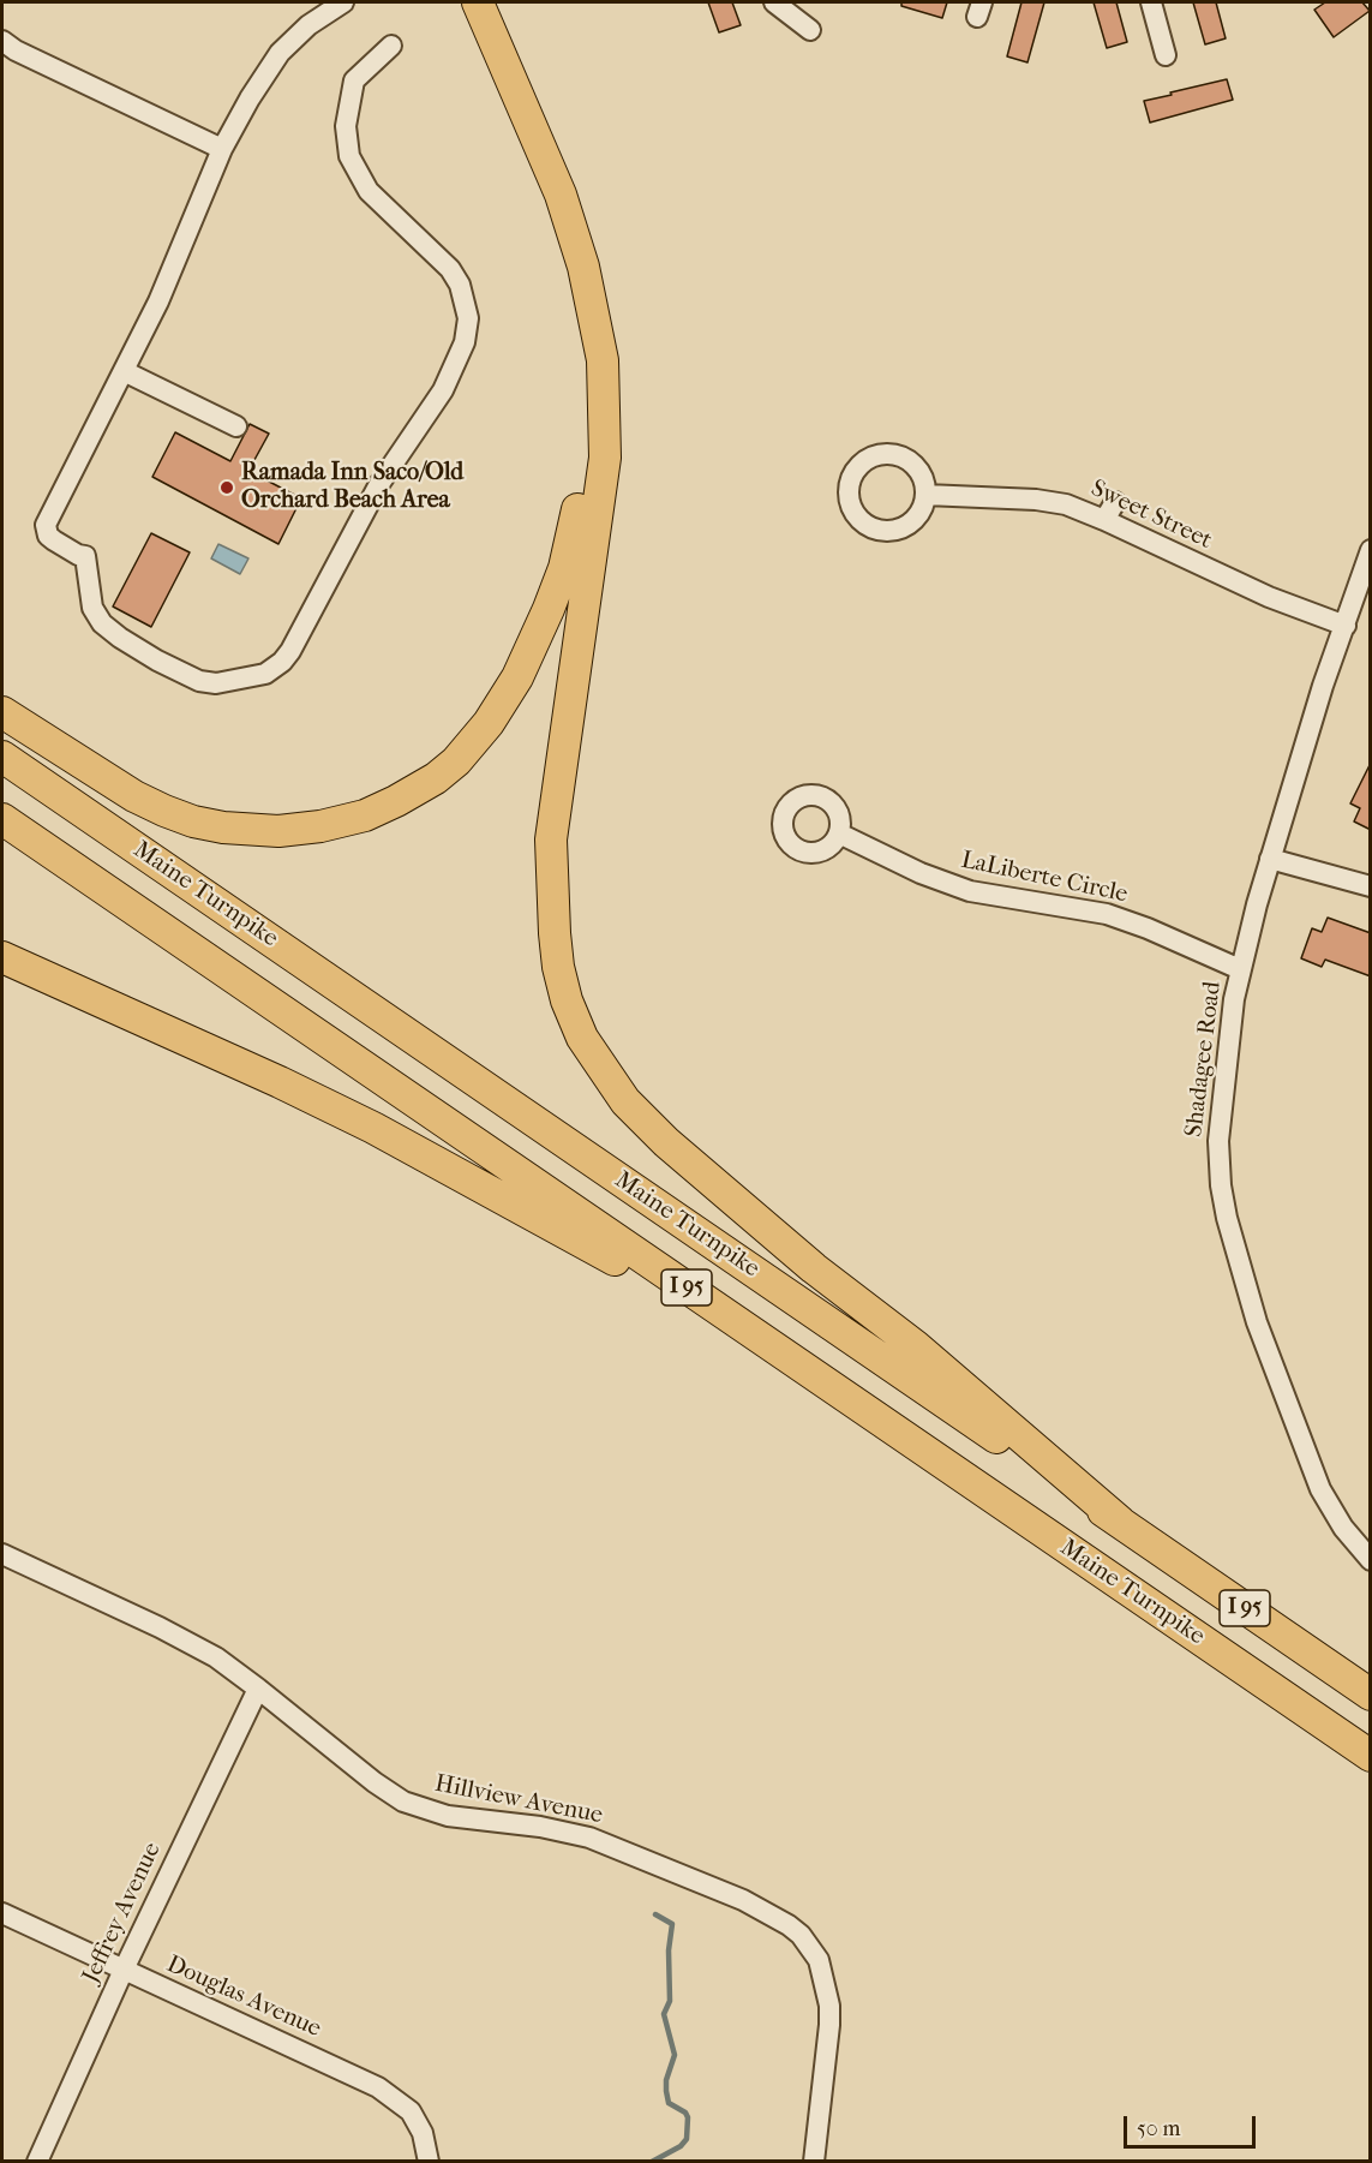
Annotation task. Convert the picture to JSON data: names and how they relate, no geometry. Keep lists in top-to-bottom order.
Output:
{
  "streets": {
    "highway": ["Maine Turnpike", "I 95"],
    "street": [
      "Sweet Street",
      "LaLiberte Circle",
      "Shadagee Road",
      "Hillview Avenue",
      "Jeffrey Avenue",
      "Douglas Avenue"
    ]
  },
  "crossings": [
    ["Sweet Street", "Shadagee Road"],
    ["LaLiberte Circle", "Shadagee Road"],
    ["Hillview Avenue", "Jeffrey Avenue"],
    ["Jeffrey Avenue", "Douglas Avenue"]
  ],
  "places": ["Ramada Inn Saco/Old Orchard Beach Area"],
  "scale_bar": "50 m"
}
